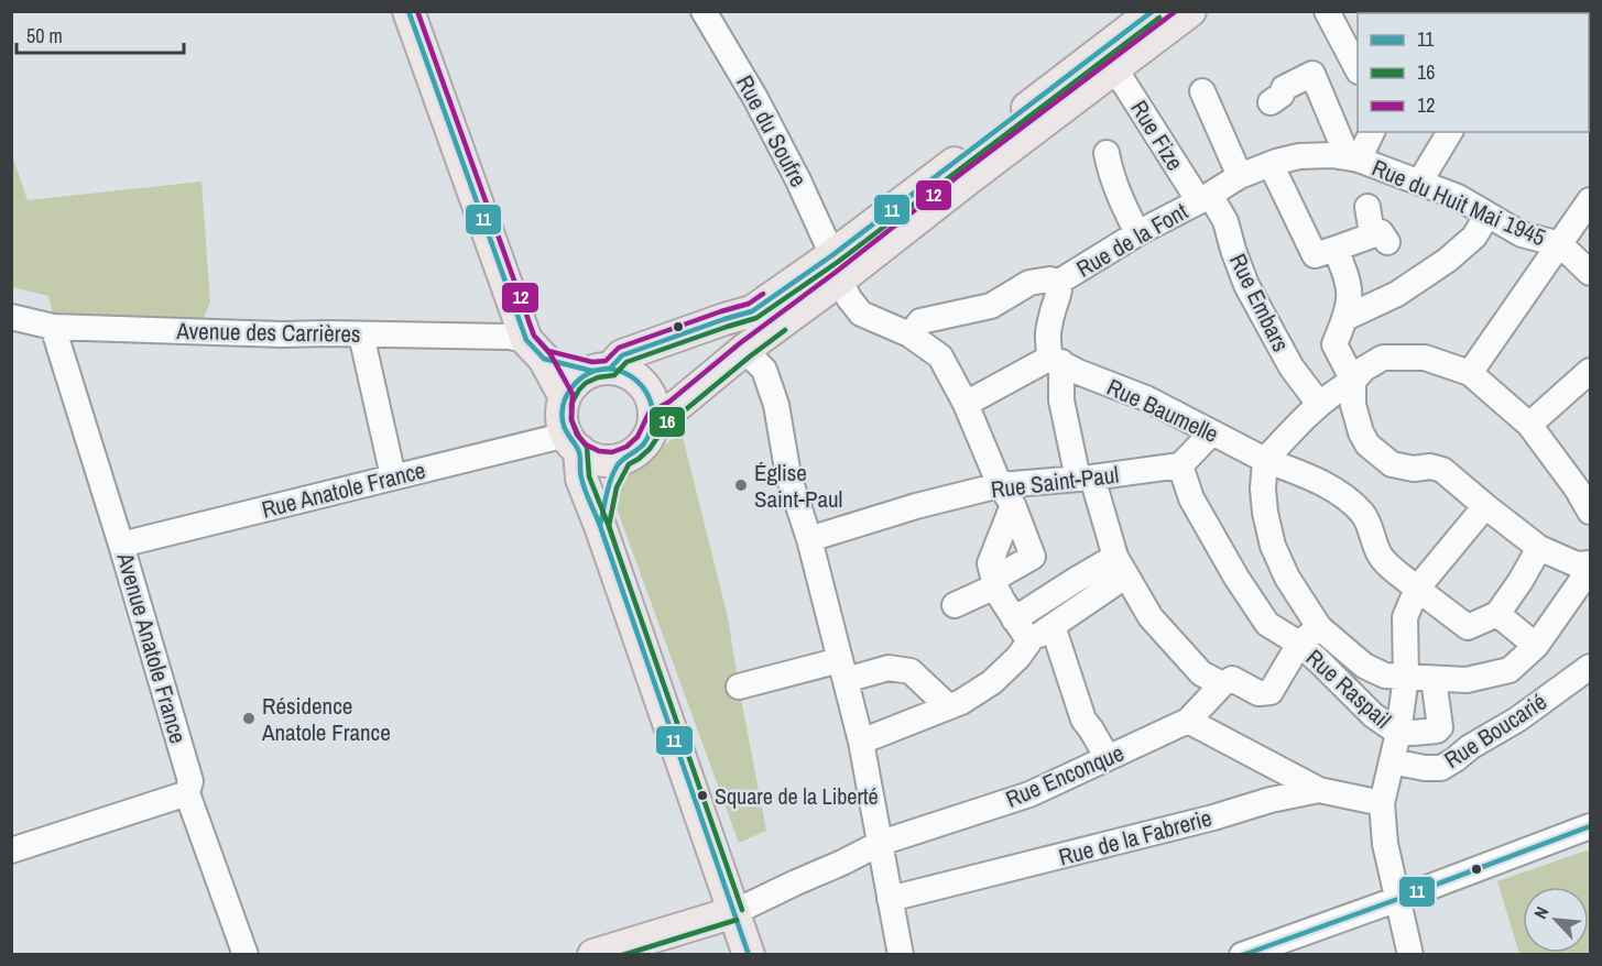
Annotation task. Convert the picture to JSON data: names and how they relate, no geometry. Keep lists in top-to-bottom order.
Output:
{
  "streets": {
    "street": [
      "Rue du Soufre",
      "Rue Fize",
      "Rue du Huit Mai 1945",
      "Rue de la Font",
      "Rue Embars",
      "Avenue des Carrières",
      "Rue Baumelle",
      "Rue Saint-Paul",
      "Rue Anatole France",
      "Avenue Anatole France",
      "Rue Raspail",
      "Rue Boucarié",
      "Rue Enconque",
      "Rue de la Fabrerie"
    ]
  },
  "crossings": [
    ["Rue du Soufre", "Rue de la Font"],
    ["Rue du Soufre", "Rue Saint-Paul"],
    ["Rue Fize", "Rue de la Font"],
    ["Rue Fize", "Rue Embars"],
    ["Rue du Huit Mai 1945", "Rue de la Font"],
    ["Rue de la Font", "Rue Embars"],
    ["Avenue des Carrières", "Avenue Anatole France"],
    ["Rue Saint-Paul", "Rue Raspail"],
    ["Rue Anatole France", "Avenue Anatole France"]
  ],
  "places": ["Église Saint-Paul", "Résidence Anatole France", "Square de la Liberté"],
  "lines": ["transit line 11", "transit line 12", "transit line 16"],
  "legend": ["11", "16", "12"],
  "scale_bar": "50 m",
  "north": "top left"
}
